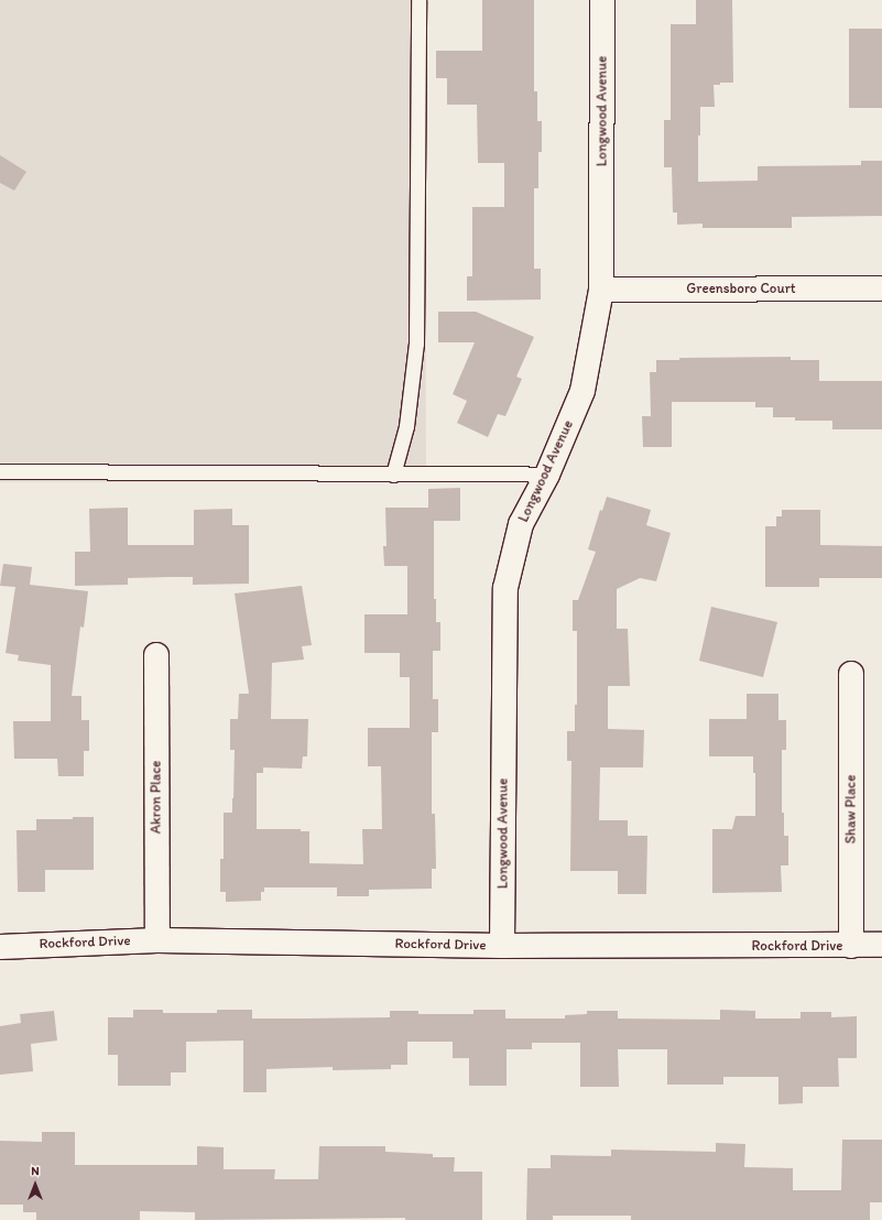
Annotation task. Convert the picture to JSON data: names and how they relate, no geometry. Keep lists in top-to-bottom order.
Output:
{
  "streets": {
    "street": [
      "Longwood Avenue",
      "Greensboro Court",
      "Akron Place",
      "Shaw Place",
      "Rockford Drive"
    ]
  },
  "crossings": [
    ["Longwood Avenue", "Greensboro Court"],
    ["Longwood Avenue", "Rockford Drive"],
    ["Akron Place", "Rockford Drive"],
    ["Shaw Place", "Rockford Drive"]
  ],
  "north": "top"
}
